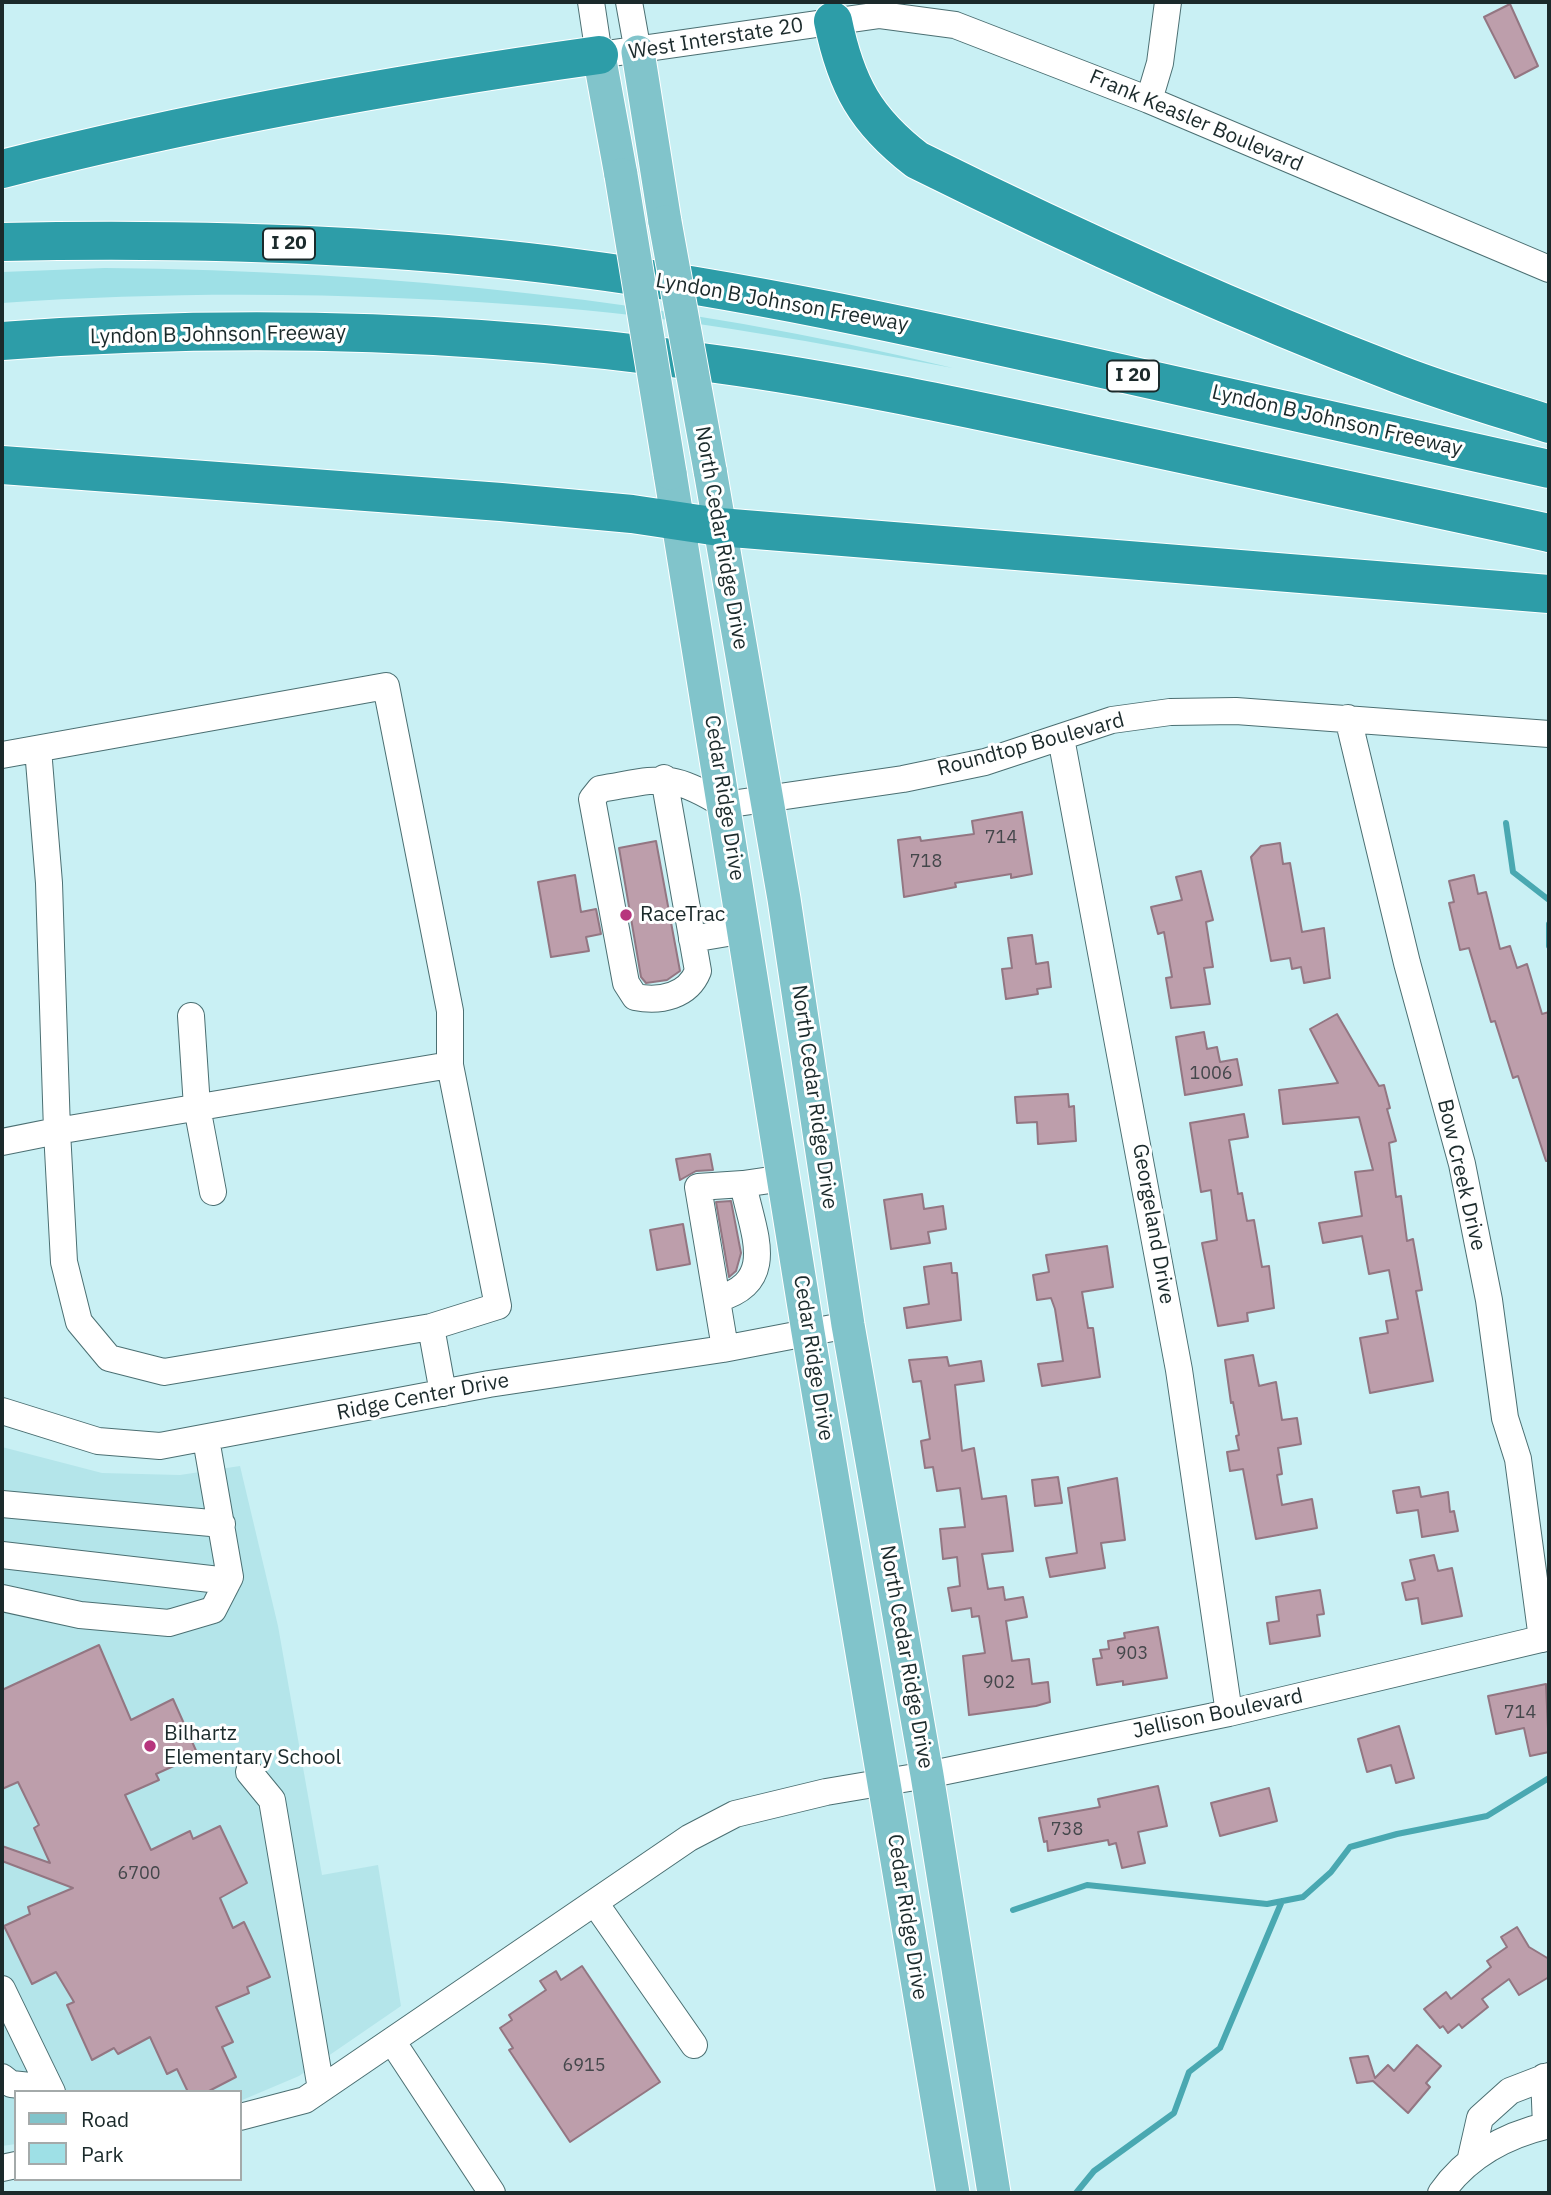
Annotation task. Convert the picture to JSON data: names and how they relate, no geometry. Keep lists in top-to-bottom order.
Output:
{
  "streets": {
    "highway": ["I 20", "Lyndon B Johnson Freeway"],
    "main road": ["North Cedar Ridge Drive", "Cedar Ridge Drive"],
    "street": [
      "West Interstate 20",
      "Frank Keasler Boulevard",
      "Roundtop Boulevard",
      "Bow Creek Drive",
      "Georgeland Drive",
      "Ridge Center Drive",
      "Jellison Boulevard"
    ]
  },
  "crossings": [
    ["West Interstate 20", "Frank Keasler Boulevard"],
    ["West Interstate 20", "North Cedar Ridge Drive"],
    ["North Cedar Ridge Drive", "Roundtop Boulevard"],
    ["North Cedar Ridge Drive", "Cedar Ridge Drive"],
    ["North Cedar Ridge Drive", "Ridge Center Drive"],
    ["North Cedar Ridge Drive", "Jellison Boulevard"],
    ["Roundtop Boulevard", "Cedar Ridge Drive"],
    ["Roundtop Boulevard", "Bow Creek Drive"],
    ["Roundtop Boulevard", "Georgeland Drive"],
    ["Cedar Ridge Drive", "Ridge Center Drive"],
    ["Cedar Ridge Drive", "Jellison Boulevard"],
    ["Bow Creek Drive", "Jellison Boulevard"],
    ["Georgeland Drive", "Jellison Boulevard"]
  ],
  "places": ["RaceTrac", "Bilhartz Elementary School"],
  "house_numbers": [
    "714",
    "718",
    "1006",
    "903",
    "902",
    "714",
    "738",
    "6700",
    "6915"
  ],
  "legend": ["Road", "Park"]
}
